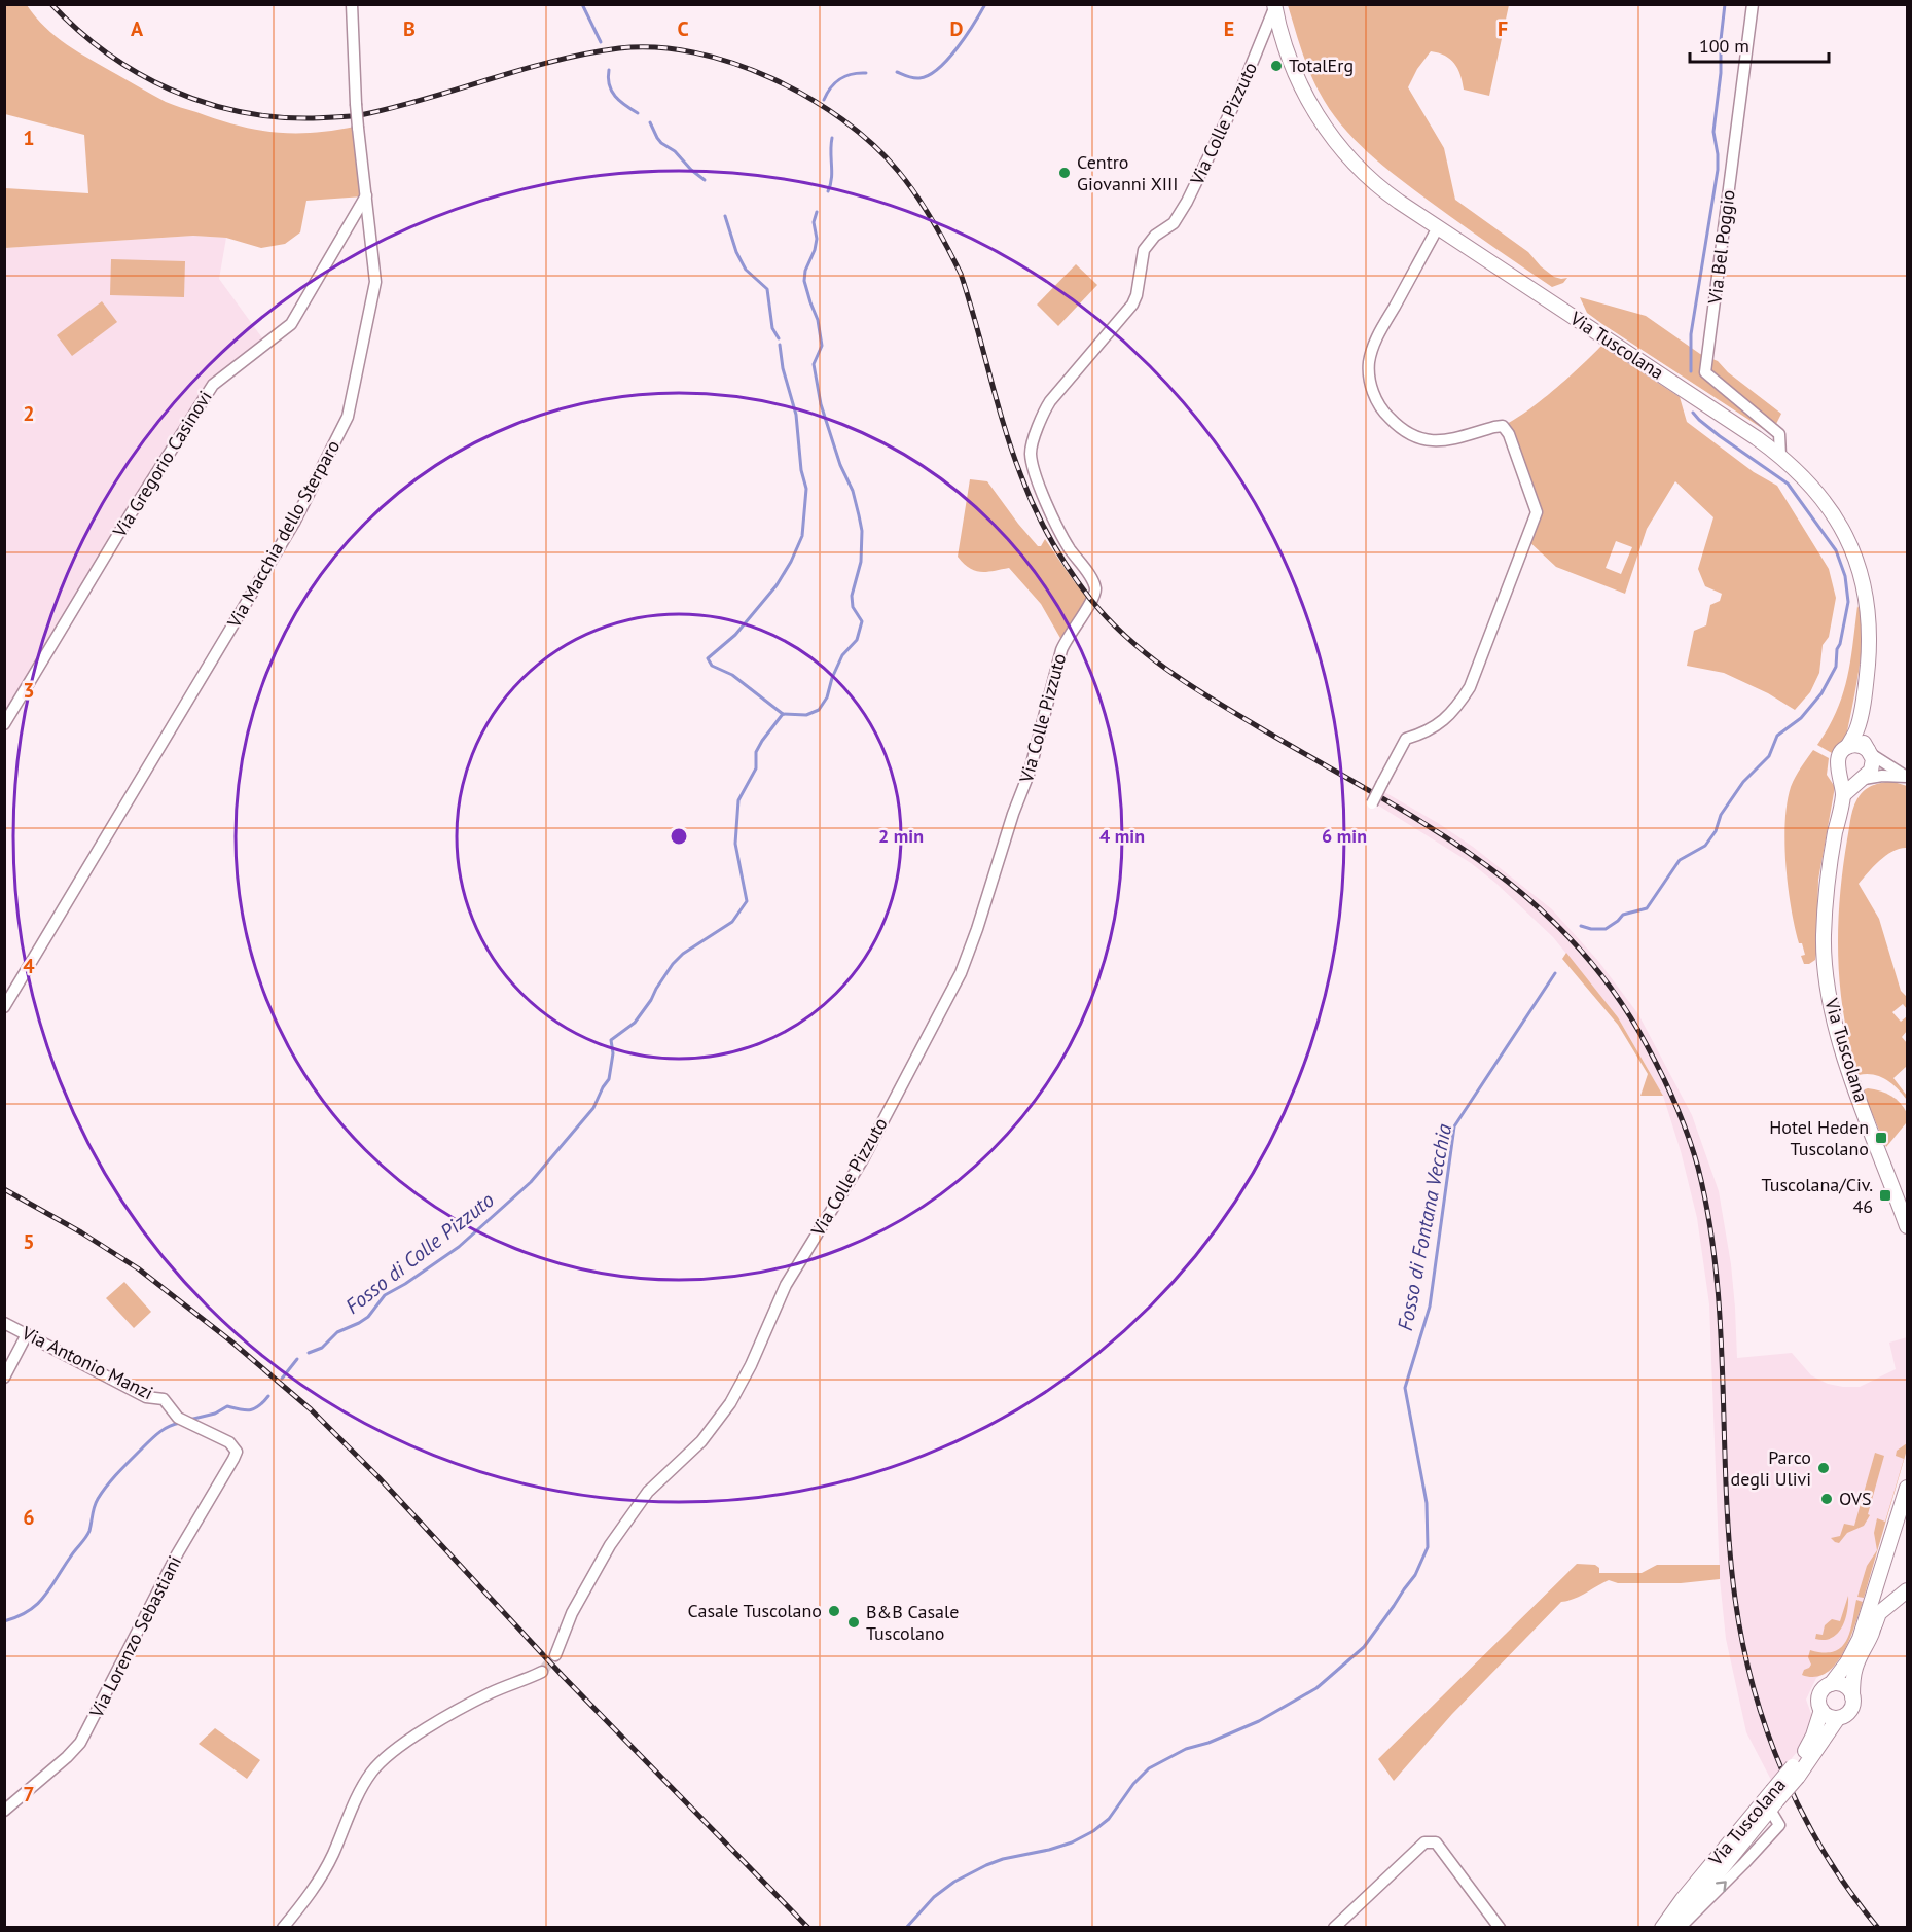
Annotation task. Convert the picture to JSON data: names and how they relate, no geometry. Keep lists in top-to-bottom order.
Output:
{
  "streets": {
    "main road": ["Via Tuscolana"],
    "street": [
      "Via Colle Pizzuto",
      "Via Bel Poggio",
      "Via Gregorio Casinovi",
      "Via Macchia dello Sterparo",
      "Via Antonio Manzi",
      "Via Lorenzo Sebastiani"
    ]
  },
  "crossings": [
    ["Via Colle Pizzuto", "Via Tuscolana"],
    ["Via Bel Poggio", "Via Tuscolana"],
    ["Via Gregorio Casinovi", "Via Macchia dello Sterparo"],
    ["Via Antonio Manzi", "Via Lorenzo Sebastiani"]
  ],
  "water": ["Fosso di Fontana Vecchia", "Fosso di Colle Pizzuto"],
  "places": {
    "other": [
      "TotalErg",
      "Centro Giovanni XIII",
      "Parco degli Ulivi",
      "OVS",
      "Casale Tuscolano",
      "B&B Casale Tuscolano"
    ],
    "transit": ["Hotel Heden Tuscolano", "Tuscolana/Civ. 46"]
  },
  "scale_bar": "100 m",
  "grid": {
    "columns": [
      "A",
      "B",
      "C",
      "D",
      "E",
      "F"
    ],
    "rows": [
      "1",
      "2",
      "3",
      "4",
      "5",
      "6",
      "7"
    ]
  },
  "rings": ["2 min", "4 min", "6 min"]
}
